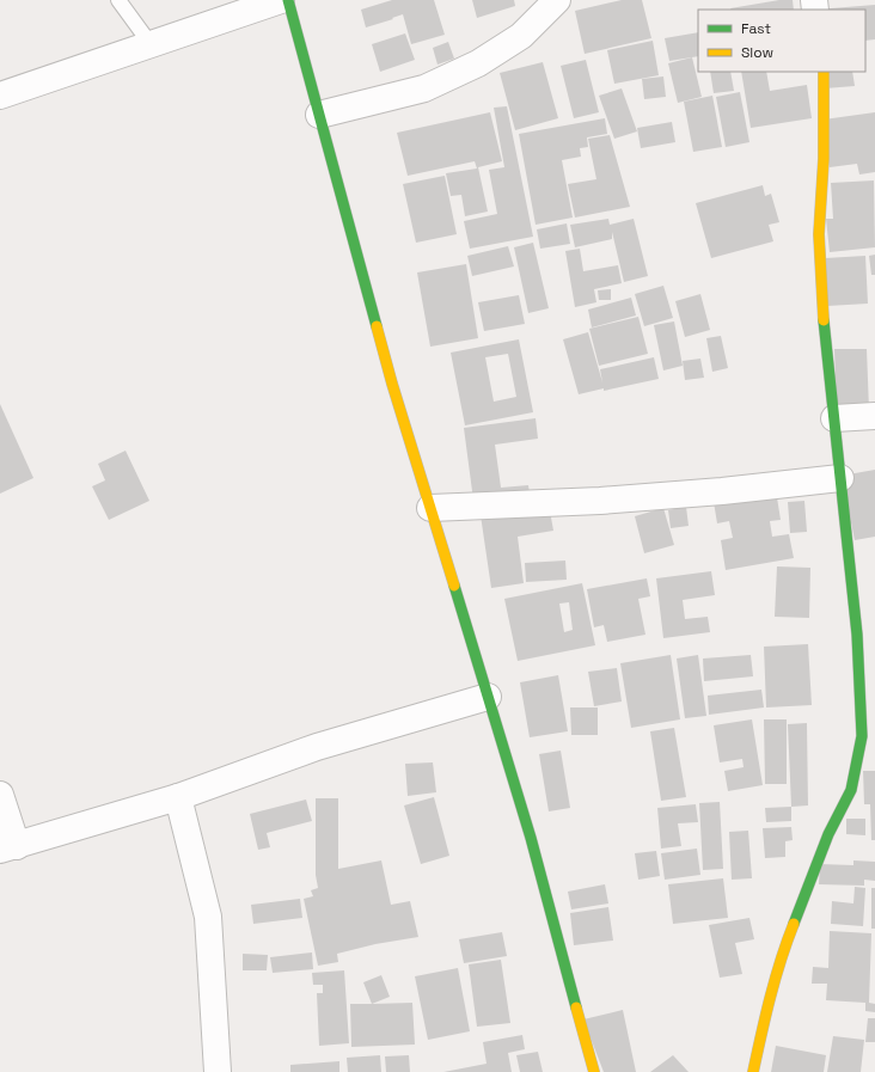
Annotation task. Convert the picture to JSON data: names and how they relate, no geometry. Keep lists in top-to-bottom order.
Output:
{
  "legend": ["Fast", "Slow"]
}
